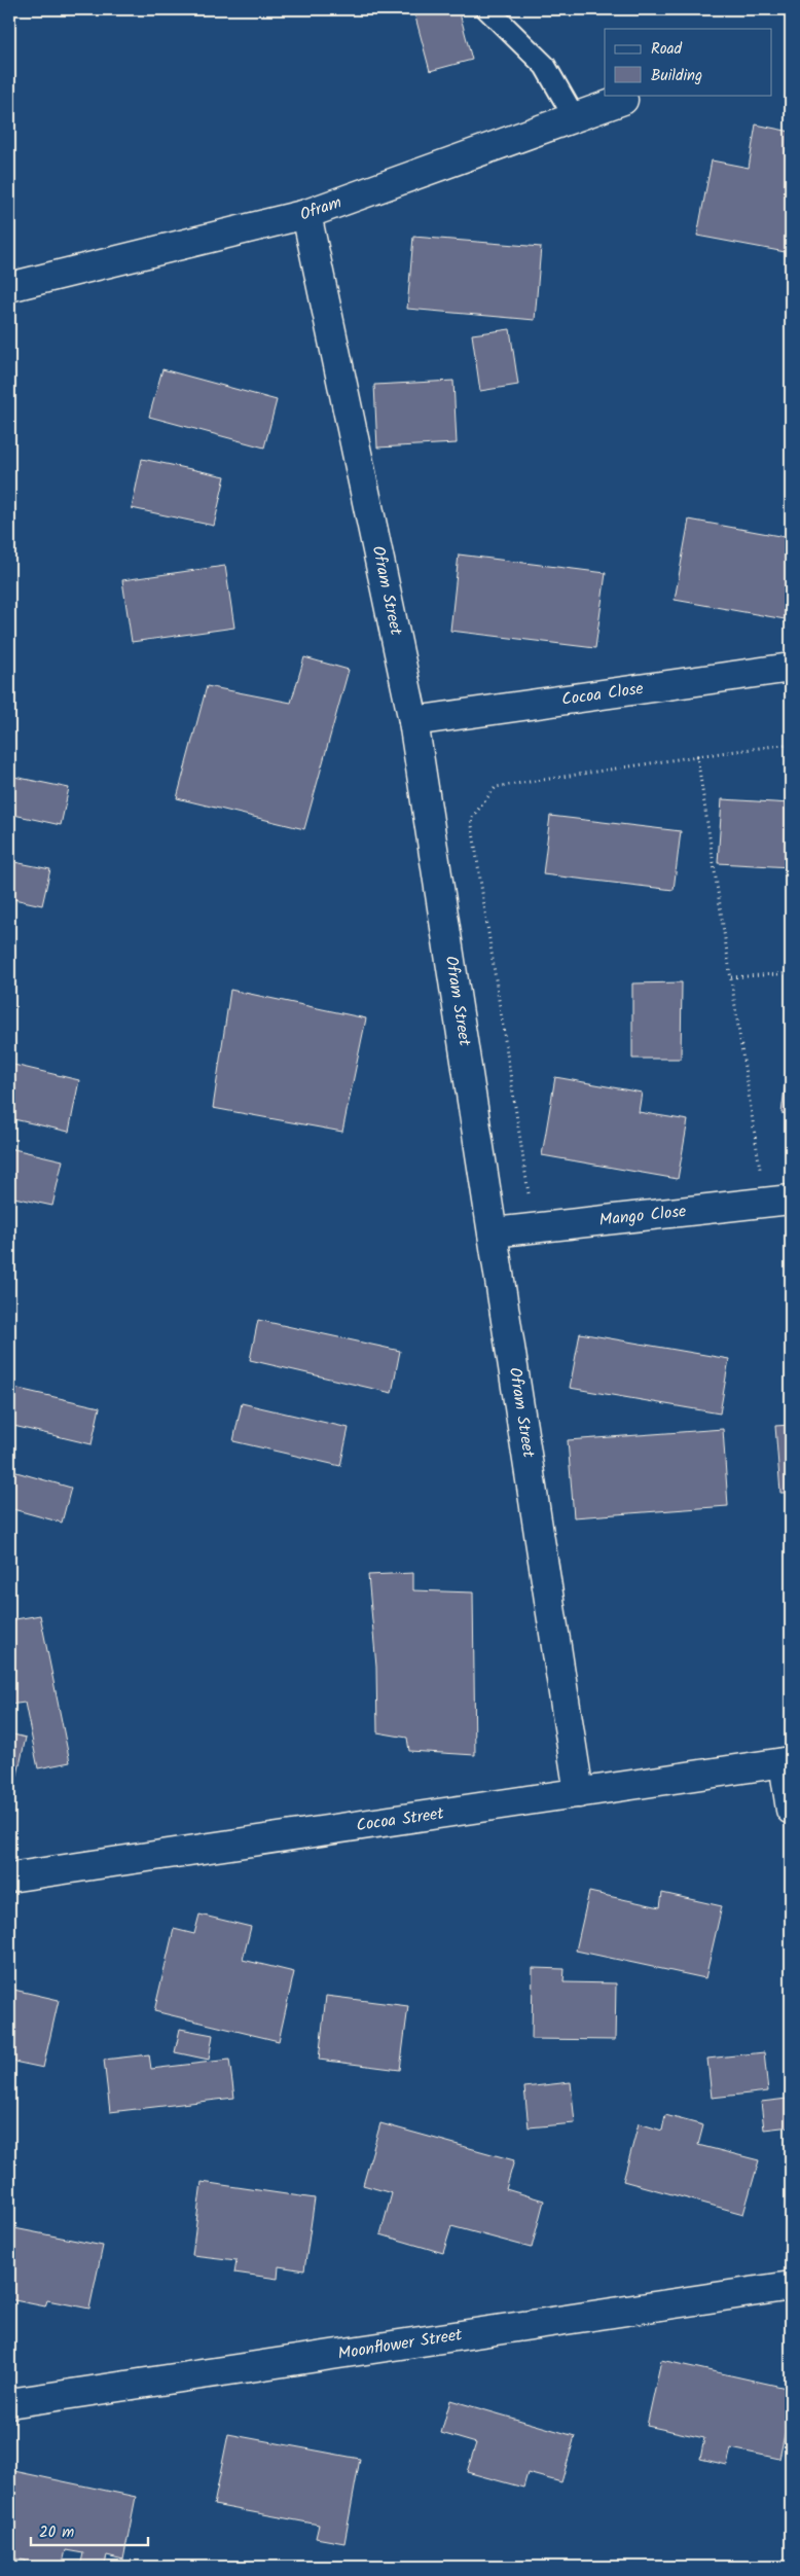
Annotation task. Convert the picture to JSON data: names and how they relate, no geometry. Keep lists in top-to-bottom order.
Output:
{
  "streets": {
    "street": [
      "Ofram",
      "Ofram Street",
      "Cocoa Close",
      "Mango Close",
      "Cocoa Street",
      "Moonflower Street"
    ]
  },
  "crossings": [
    ["Ofram", "Ofram Street"],
    ["Ofram Street", "Cocoa Close"],
    ["Ofram Street", "Mango Close"],
    ["Ofram Street", "Cocoa Street"]
  ],
  "legend": ["Road", "Building"],
  "scale_bar": "20 m"
}
